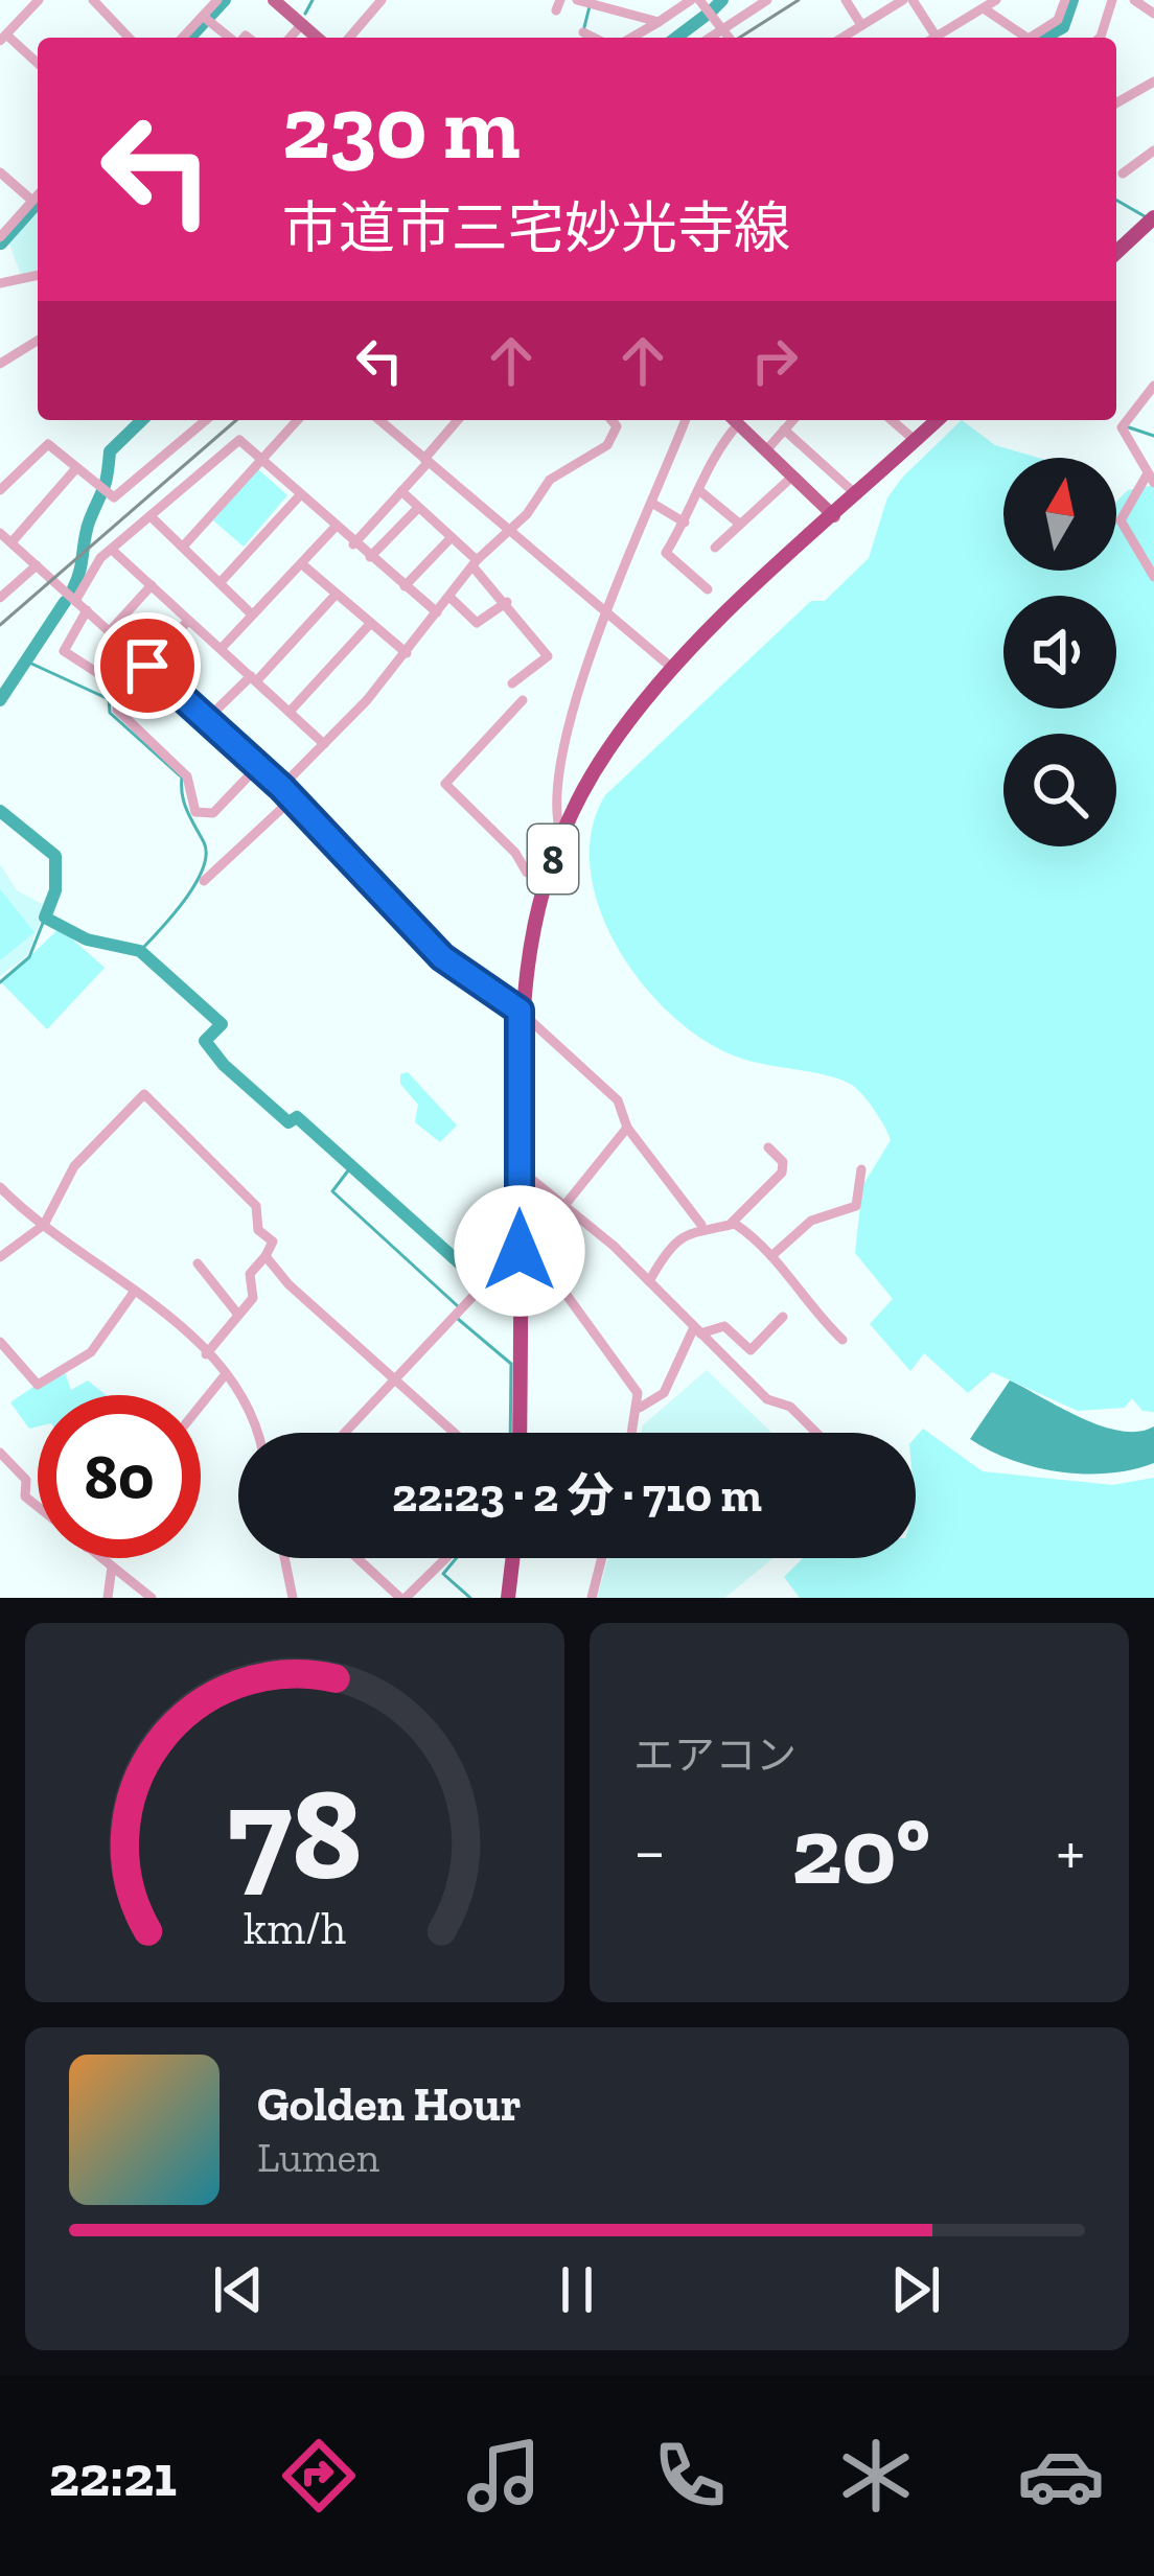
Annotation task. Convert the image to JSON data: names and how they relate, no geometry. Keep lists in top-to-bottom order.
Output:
{
  "streets": {
    "highway": ["8"]
  },
  "north": "top",
  "page": {
    "turn": ["230 m", "市道市三宅妙光寺線"],
    "limit": "80",
    "trip": "22:23 · 2 分 · 710 m",
    "tile": "エアコン",
    "heat": ["−", "20°", "+"],
    "song": ["Golden Hour", "Lumen"],
    "tabs": "22:21",
    "gauge": ["78", "km/h"]
  }
}
